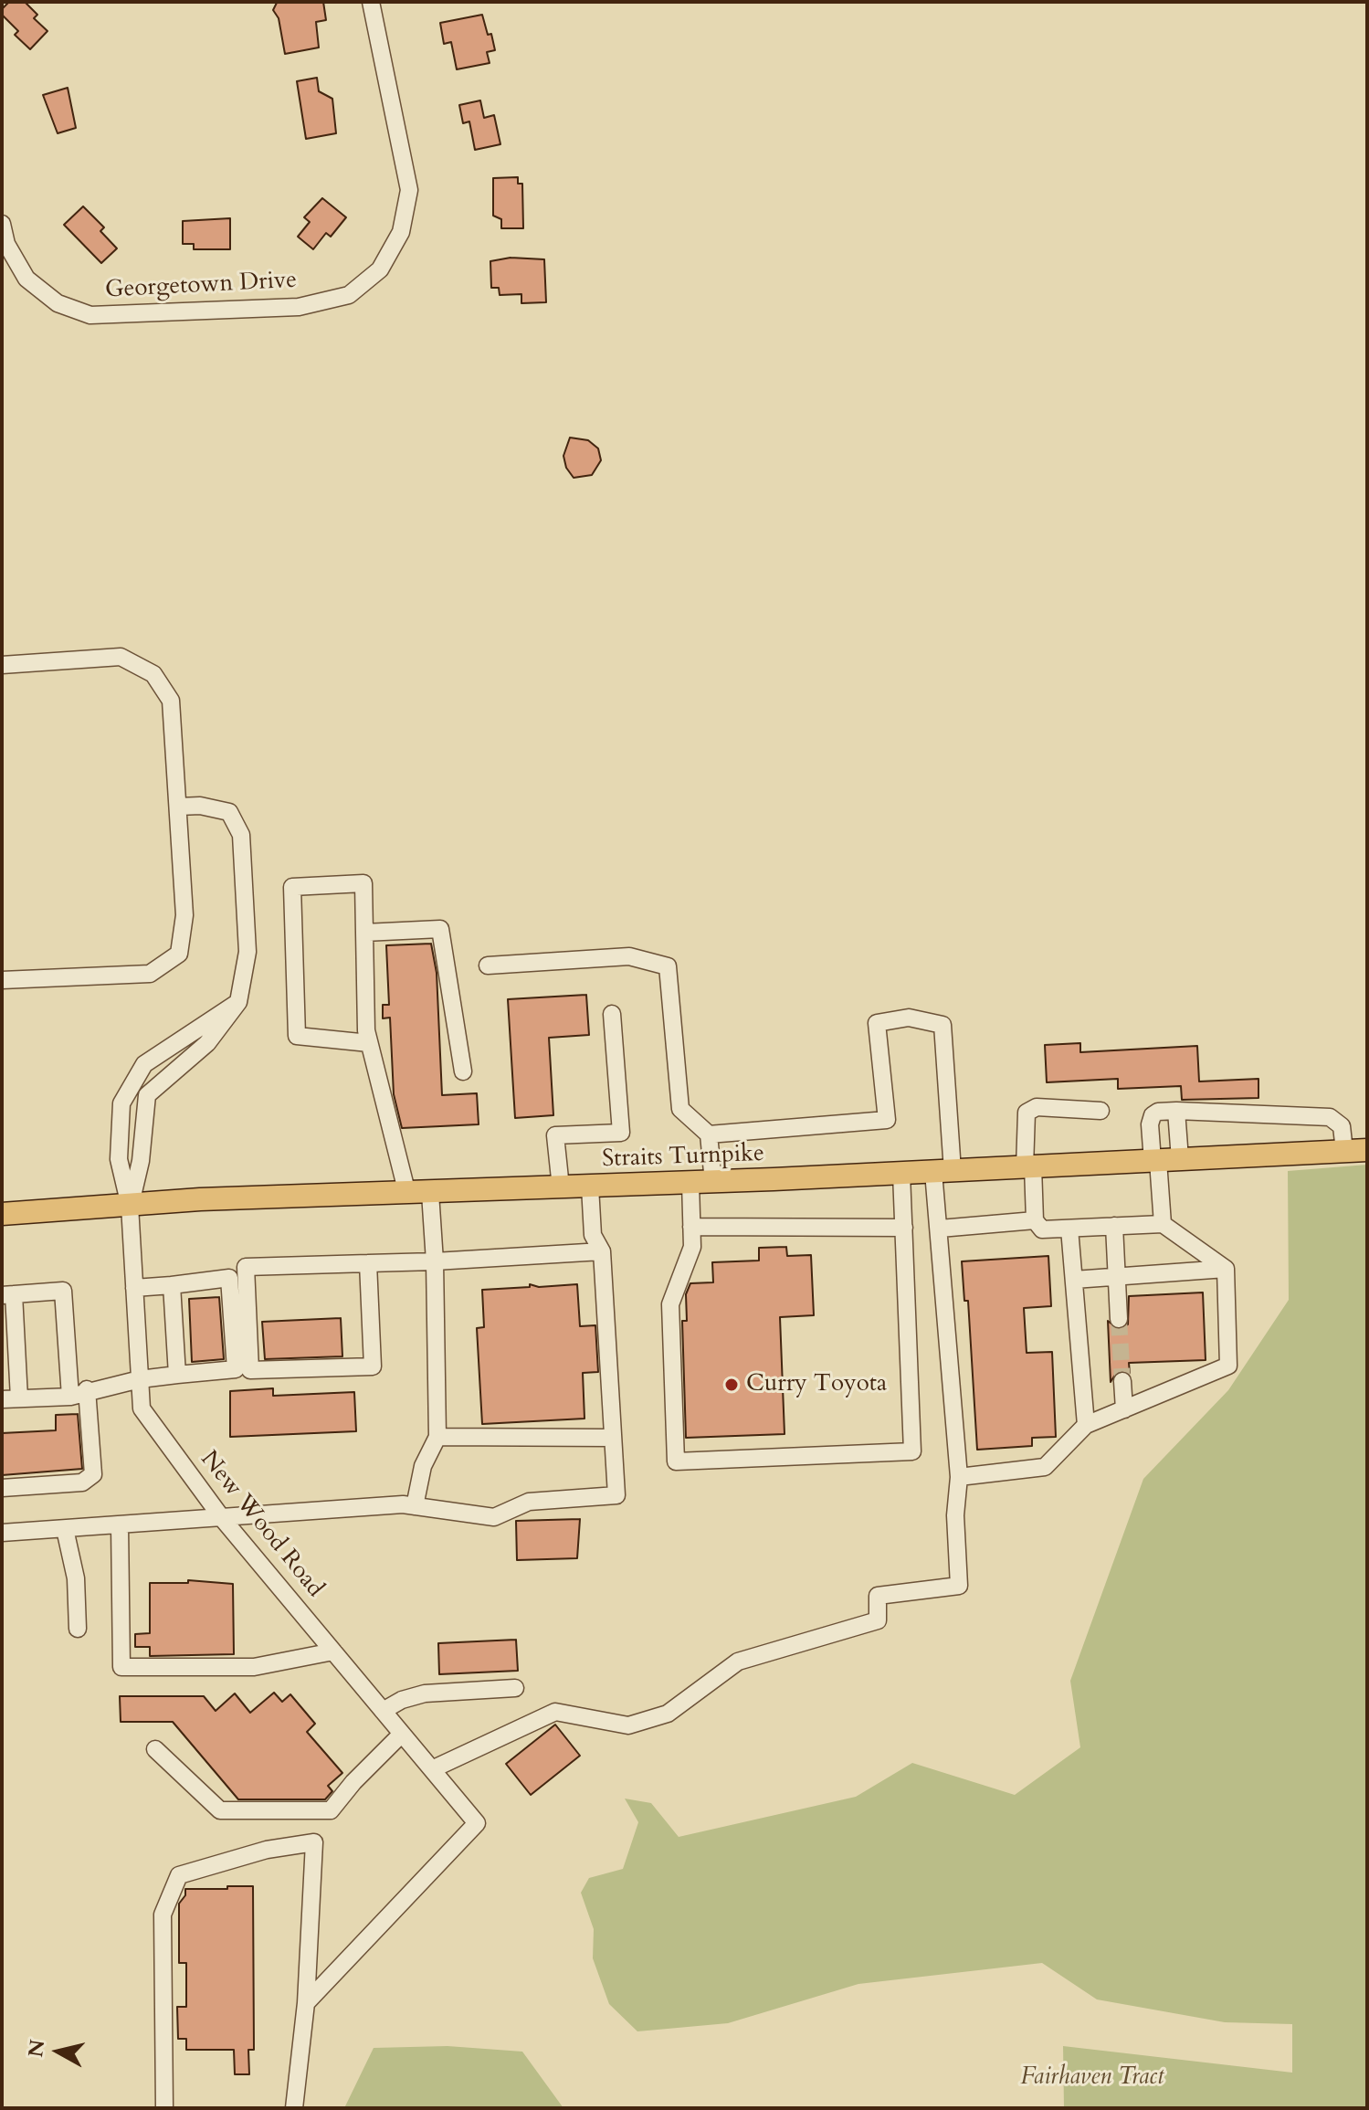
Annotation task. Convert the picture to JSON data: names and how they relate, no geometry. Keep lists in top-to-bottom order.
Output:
{
  "streets": {
    "main road": ["Straits Turnpike"],
    "street": ["Georgetown Drive", "New Wood Road"]
  },
  "crossings": [
    ["Straits Turnpike", "New Wood Road"]
  ],
  "parks": ["Fairhaven Tract"],
  "places": ["Curry Toyota"],
  "north": "left"
}
